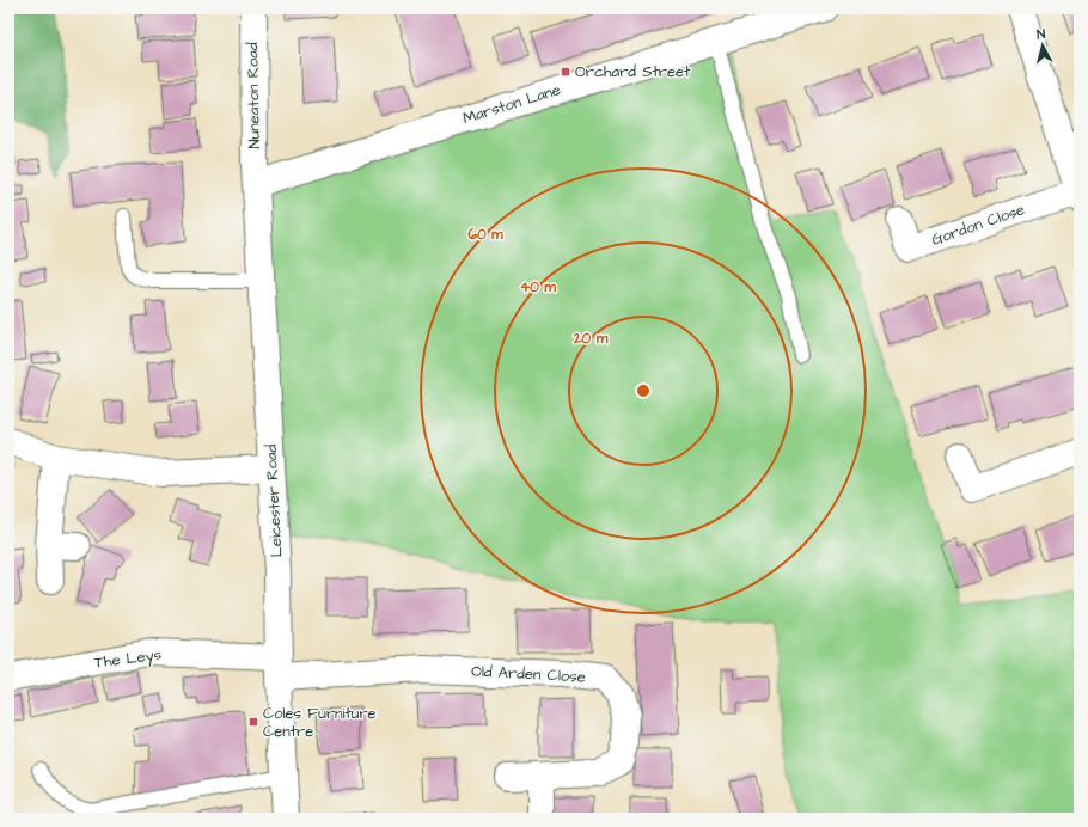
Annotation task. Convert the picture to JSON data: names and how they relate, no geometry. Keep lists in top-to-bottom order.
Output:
{
  "streets": {
    "street": [
      "Nuneaton Road",
      "Marston Lane",
      "Gordon Close",
      "Leicester Road",
      "The Leys",
      "Old Arden Close"
    ]
  },
  "crossings": [
    ["Nuneaton Road", "Marston Lane"],
    ["Nuneaton Road", "Leicester Road"],
    ["Marston Lane", "Leicester Road"],
    ["Leicester Road", "The Leys"],
    ["Leicester Road", "Old Arden Close"],
    ["The Leys", "Old Arden Close"]
  ],
  "places": {
    "transit": ["Orchard Street", "Coles Furniture Centre"]
  },
  "north": "top",
  "rings": ["60 m", "40 m", "20 m"]
}
